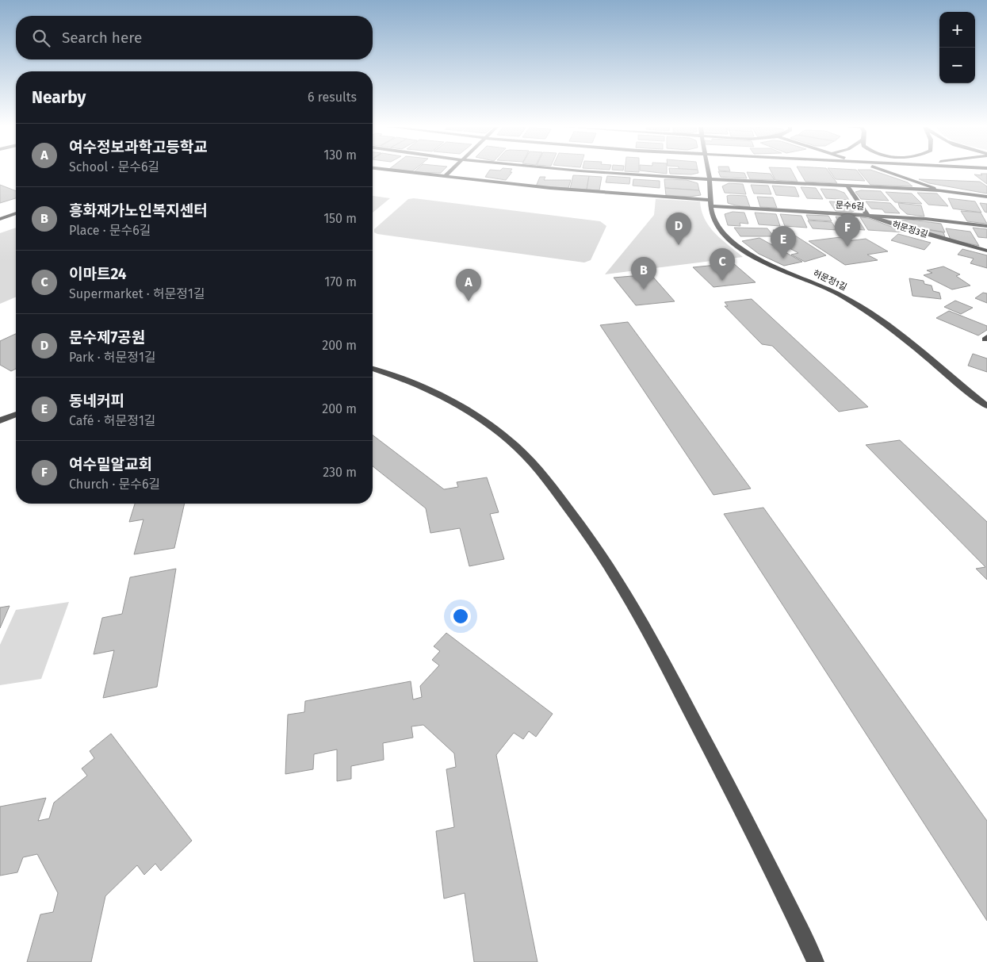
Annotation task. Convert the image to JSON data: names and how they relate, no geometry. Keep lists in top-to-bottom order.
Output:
{
  "streets": {
    "street": ["문수6길", "허문정3길", "허문정1길"]
  },
  "crossings": [
    ["문수6길", "허문정3길"],
    ["문수6길", "허문정1길"]
  ],
  "page": {
    "map_buttons": ["+", "−"],
    "search": "Search here",
    "heading": ["Nearby", "6 results"],
    "list": [
      {
        "mark": "A",
        "name": "여수정보과학고등학교",
        "note": "School · 문수6길",
        "value": "130 m"
      },
      {
        "mark": "B",
        "name": "흥화재가노인복지센터",
        "note": "Place · 문수6길",
        "value": "150 m"
      },
      {
        "mark": "C",
        "name": "이마트24",
        "note": "Supermarket · 허문정1길",
        "value": "170 m"
      },
      {
        "mark": "D",
        "name": "문수제7공원",
        "note": "Park · 허문정1길",
        "value": "200 m"
      },
      {
        "mark": "E",
        "name": "동네커피",
        "note": "Café · 허문정1길",
        "value": "200 m"
      },
      {
        "mark": "F",
        "name": "여수밀알교회",
        "note": "Church · 문수6길",
        "value": "230 m"
      }
    ],
    "pins": [
      "D",
      "F",
      "E",
      "C",
      "B",
      "A"
    ]
  }
}
